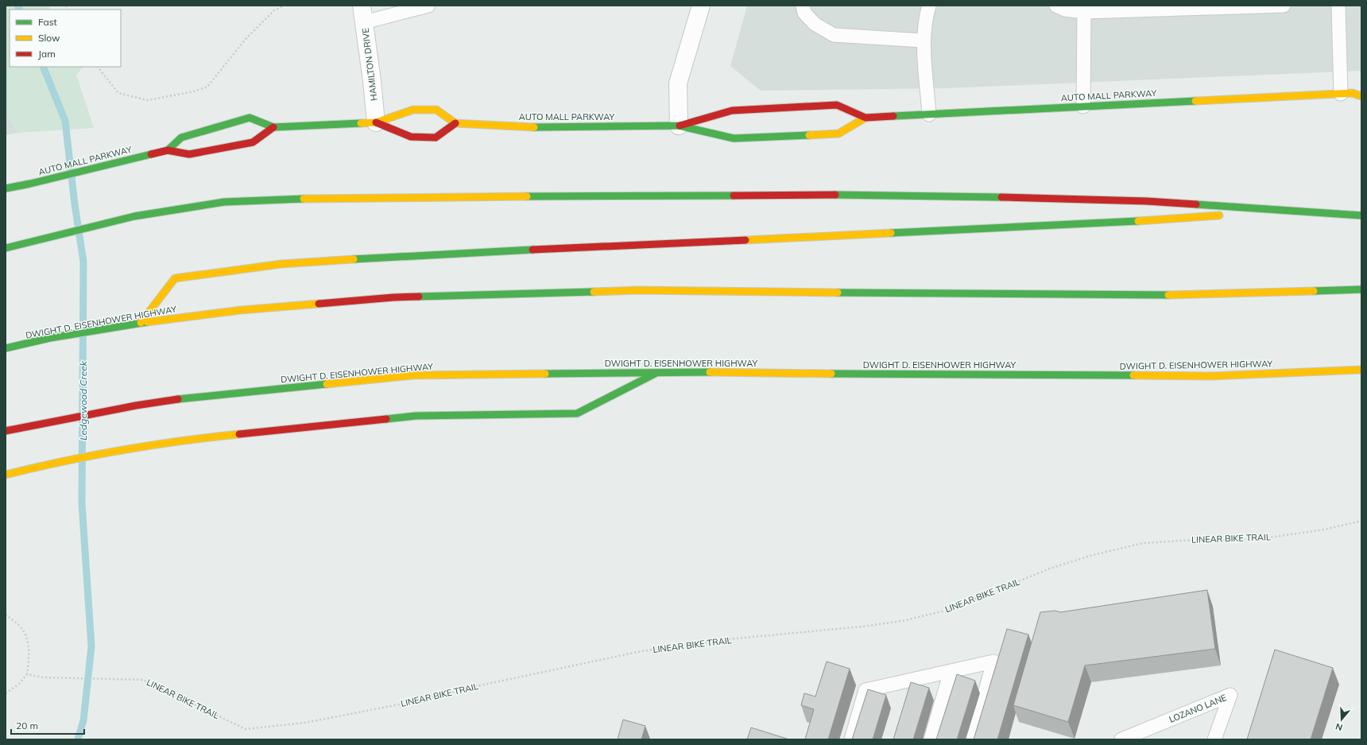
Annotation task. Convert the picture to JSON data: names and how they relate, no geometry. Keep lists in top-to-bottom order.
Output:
{
  "streets": {
    "main road": ["AUTO MALL PARKWAY", "DWIGHT D. EISENHOWER HIGHWAY"],
    "street": ["HAMILTON DRIVE"],
    "lane": ["LOZANO LANE"],
    "path": ["LINEAR BIKE TRAIL"]
  },
  "crossings": [
    ["HAMILTON DRIVE", "AUTO MALL PARKWAY"]
  ],
  "water": ["Ledgewood Creek"],
  "legend": ["Fast", "Slow", "Jam"],
  "scale_bar": "20 m",
  "north": "bottom"
}
